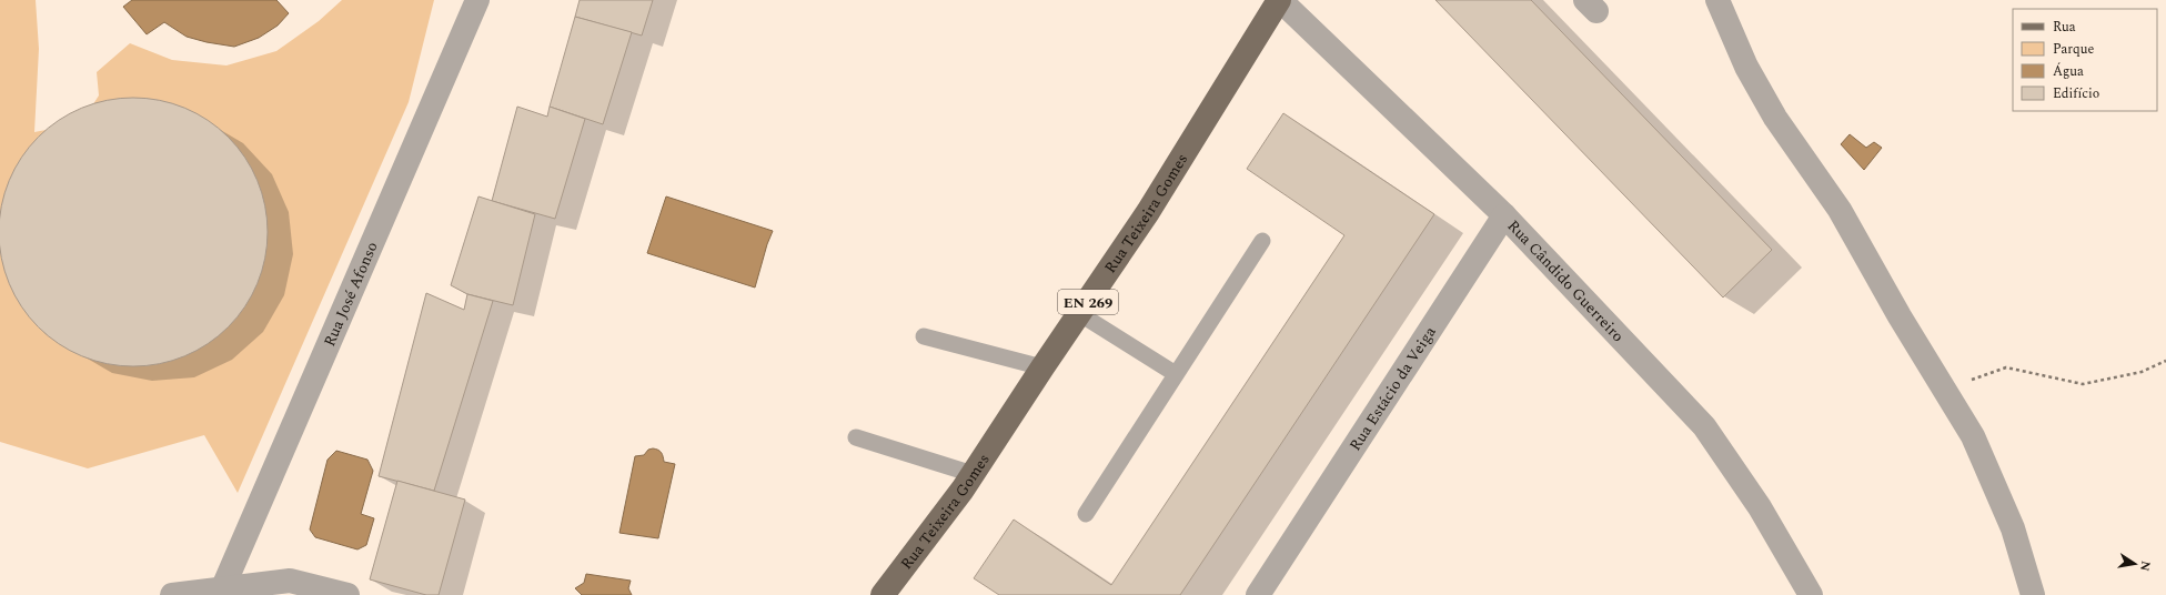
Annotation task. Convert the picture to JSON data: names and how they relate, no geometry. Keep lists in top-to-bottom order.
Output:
{
  "streets": {
    "main road": ["Rua Teixeira Gomes", "EN 269"],
    "street": ["Rua Cândido Guerreiro", "Rua José Afonso", "Rua Estácio da Veiga"]
  },
  "crossings": [
    ["Rua Teixeira Gomes", "Rua Cândido Guerreiro"],
    ["Rua Cândido Guerreiro", "Rua Estácio da Veiga"]
  ],
  "legend": [
    "Rua",
    "Parque",
    "Água",
    "Edifício"
  ],
  "north": "right"
}
